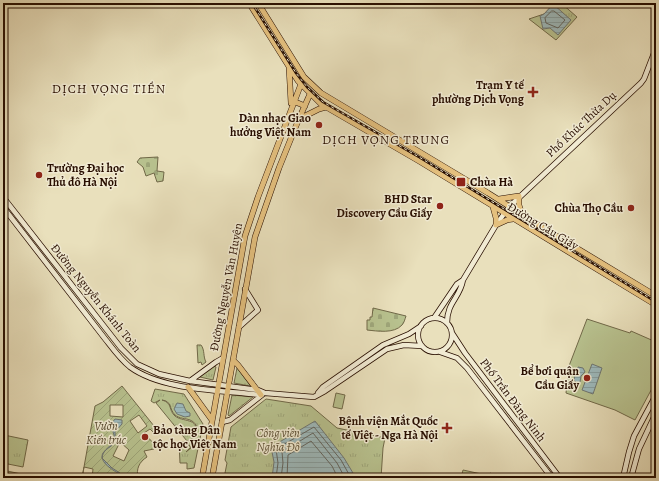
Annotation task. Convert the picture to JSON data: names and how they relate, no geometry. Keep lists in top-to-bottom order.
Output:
{
  "streets": {
    "main road": [
      "Phố Khúc Thừa Dụ",
      "Đường Cầu Giấy",
      "Đường Nguyễn Văn Huyên",
      "Đường Nguyễn Khánh Toàn",
      "Phố Trần Đăng Ninh"
    ]
  },
  "crossings": [
    ["Phố Khúc Thừa Dụ", "Đường Cầu Giấy"],
    ["Đường Cầu Giấy", "Đường Nguyễn Văn Huyên"],
    ["Đường Nguyễn Văn Huyên", "Đường Nguyễn Khánh Toàn"],
    ["Đường Nguyễn Khánh Toàn", "Phố Trần Đăng Ninh"]
  ],
  "districts": ["DỊCH VỌNG TIỀN", "DỊCH VỌNG TRUNG"],
  "parks": ["Vườn Kiến trúc", "Công viên Nghĩa Đô"],
  "places": {
    "health": ["Trạm Y tế phường Dịch Vọng", "Bệnh viện Mắt Quốc tế Việt - Nga Hà Nội"],
    "other": [
      "Dàn nhạc Giao hưởng Việt Nam",
      "Trường Đại học Thủ đô Hà Nội",
      "BHD Star Discovery Cầu Giấy",
      "Chùa Thọ Cầu",
      "Bể bơi quận Cầu Giấy",
      "Bảo tàng Dân tộc học Việt Nam"
    ],
    "transit": ["Chùa Hà"]
  }
}
